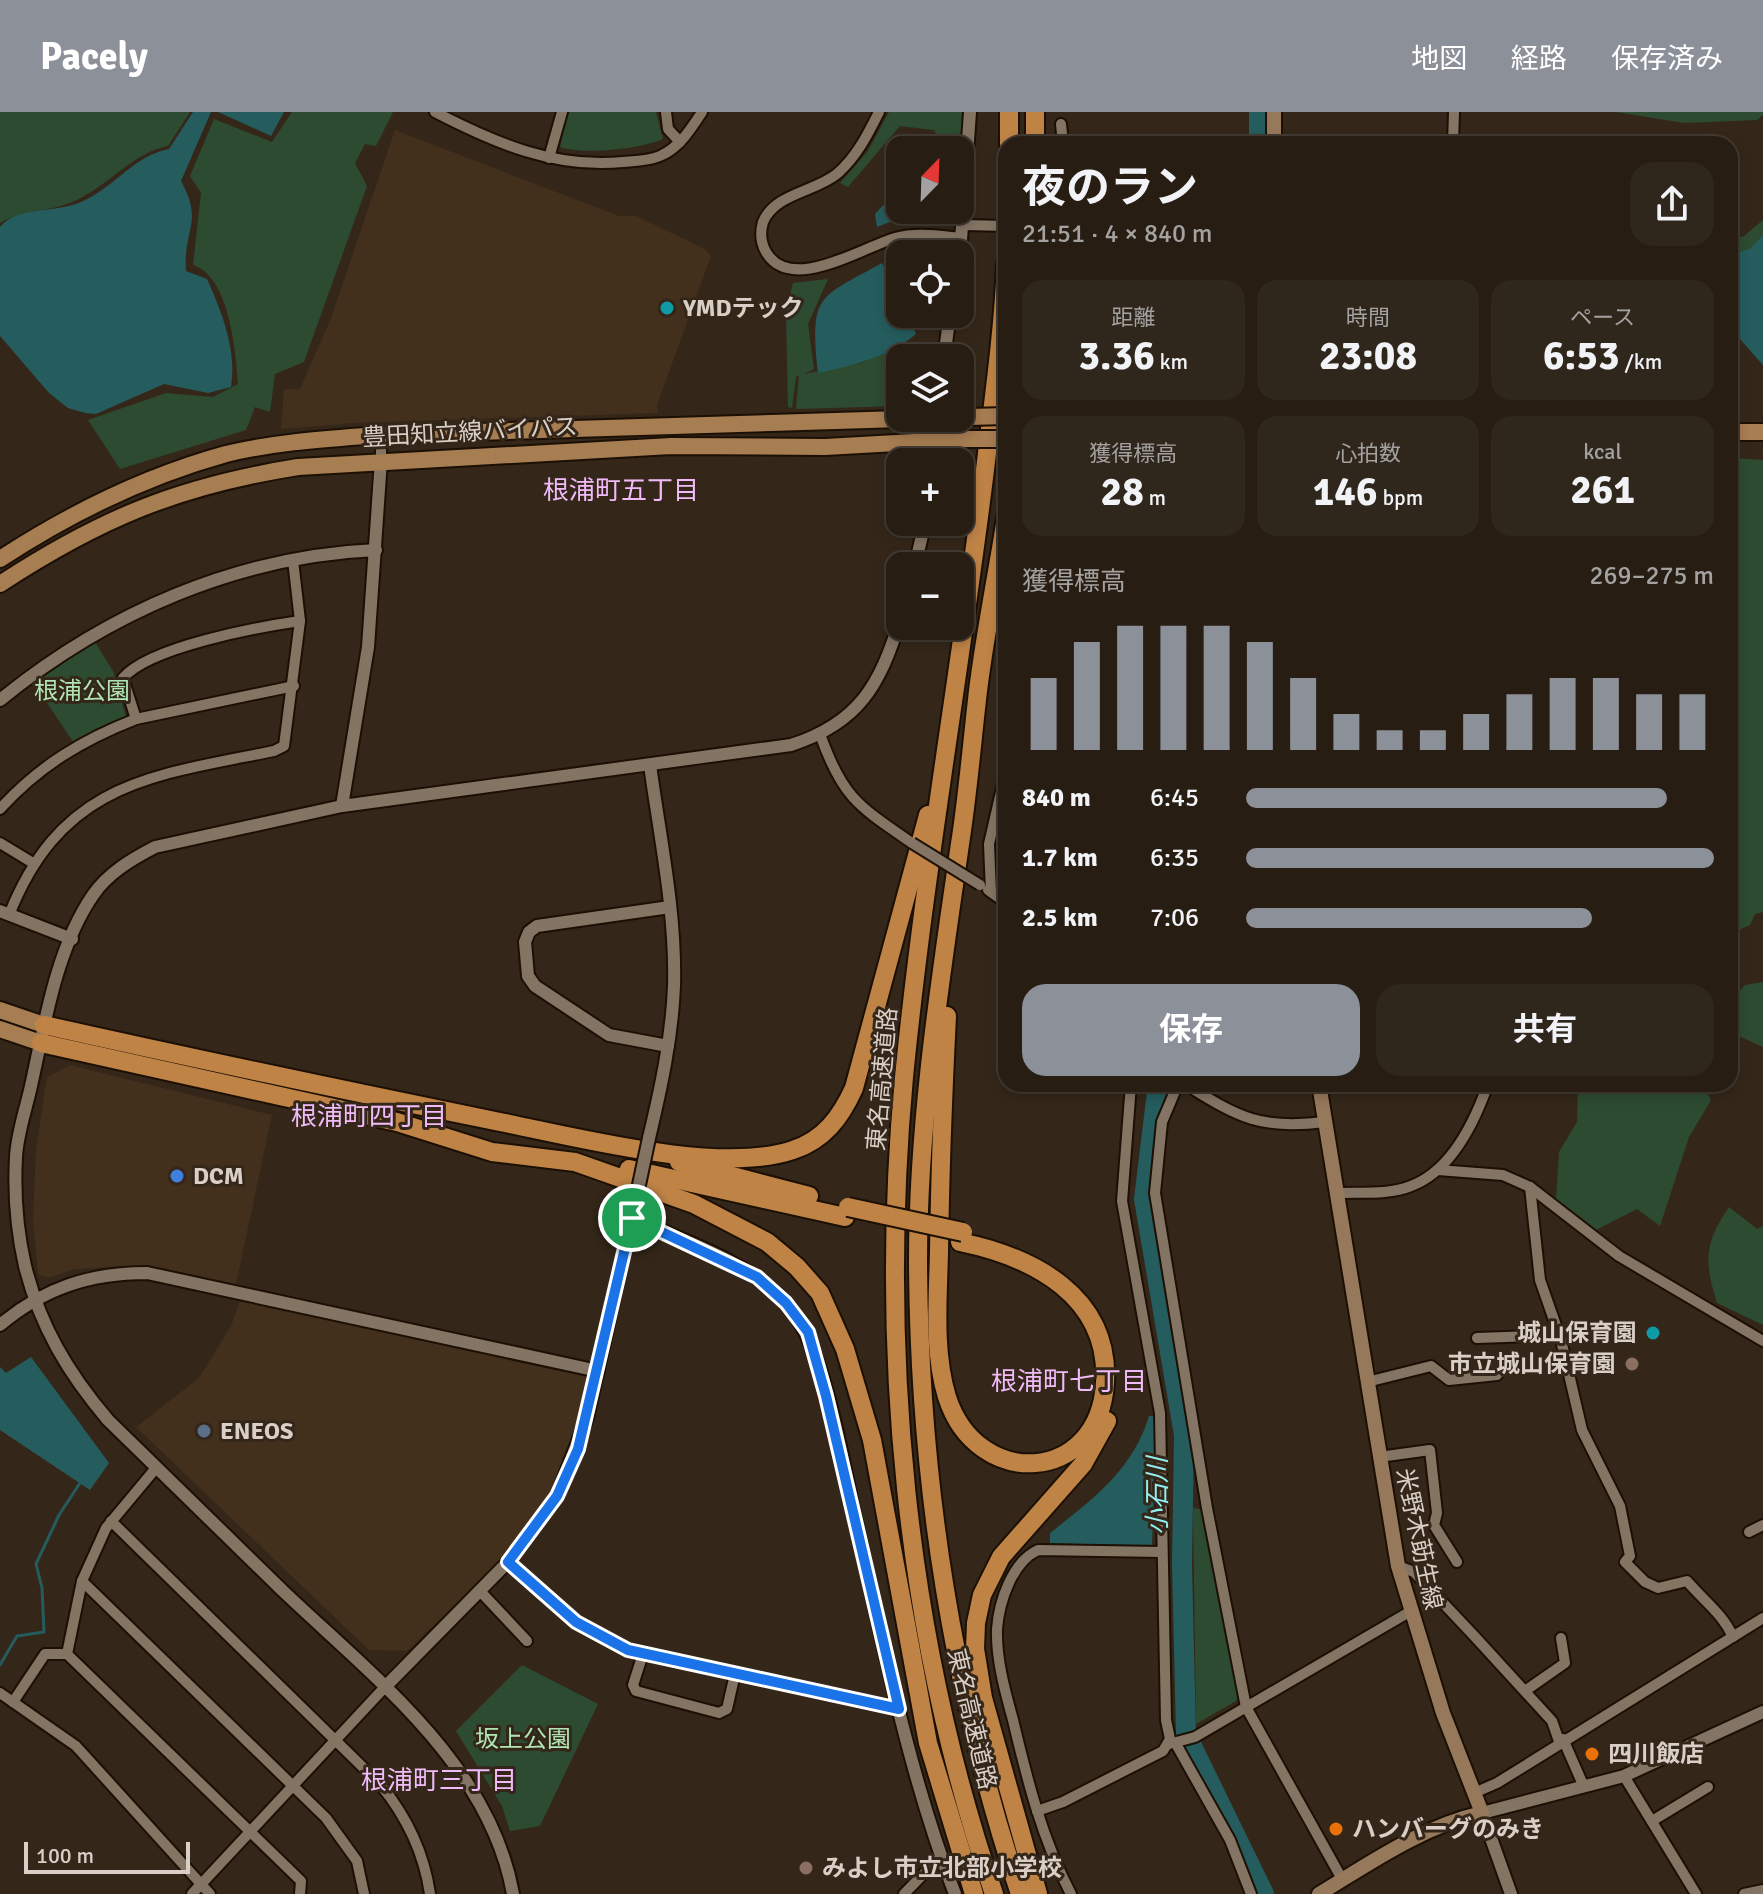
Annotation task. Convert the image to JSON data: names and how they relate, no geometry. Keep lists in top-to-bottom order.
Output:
{
  "streets": {
    "highway": ["東名高速道路"],
    "main road": ["豊田知立線バイパス", "米野木莇生線"]
  },
  "districts": [
    "根浦町五丁目",
    "根浦町四丁目",
    "根浦町七丁目",
    "根浦町三丁目"
  ],
  "water": ["小石川"],
  "parks": ["根浦公園", "坂上公園"],
  "places": [
    "YMDテック",
    "DCM",
    "城山保育園",
    "市立城山保育園",
    "ENEOS",
    "四川飯店",
    "ハンバーグのみき",
    "みよし市立北部小学校"
  ],
  "scale_bar": "100 m",
  "north": "top right",
  "page": {
    "header": "Pacely",
    "nav": ["地図", "経路", "保存済み"],
    "map_buttons": ["+", "−"],
    "heading": ["夜のラン", "21:51 · 4 × 840 m"],
    "stats": [
      ["距離", "3.36 km"],
      ["時間", "23:08"],
      ["ペース", "6:53 /km"],
      ["獲得標高", "28 m"],
      ["心拍数", "146 bpm"],
      ["kcal", "261"]
    ],
    "chart": ["獲得標高", "269–275 m"],
    "list": [
      {
        "name": "840 m",
        "note": "6:45"
      },
      {
        "name": "1.7 km",
        "note": "6:35"
      },
      {
        "name": "2.5 km",
        "note": "7:06"
      }
    ],
    "buttons": ["保存", "共有"],
    "scale": "100 m"
  }
}
